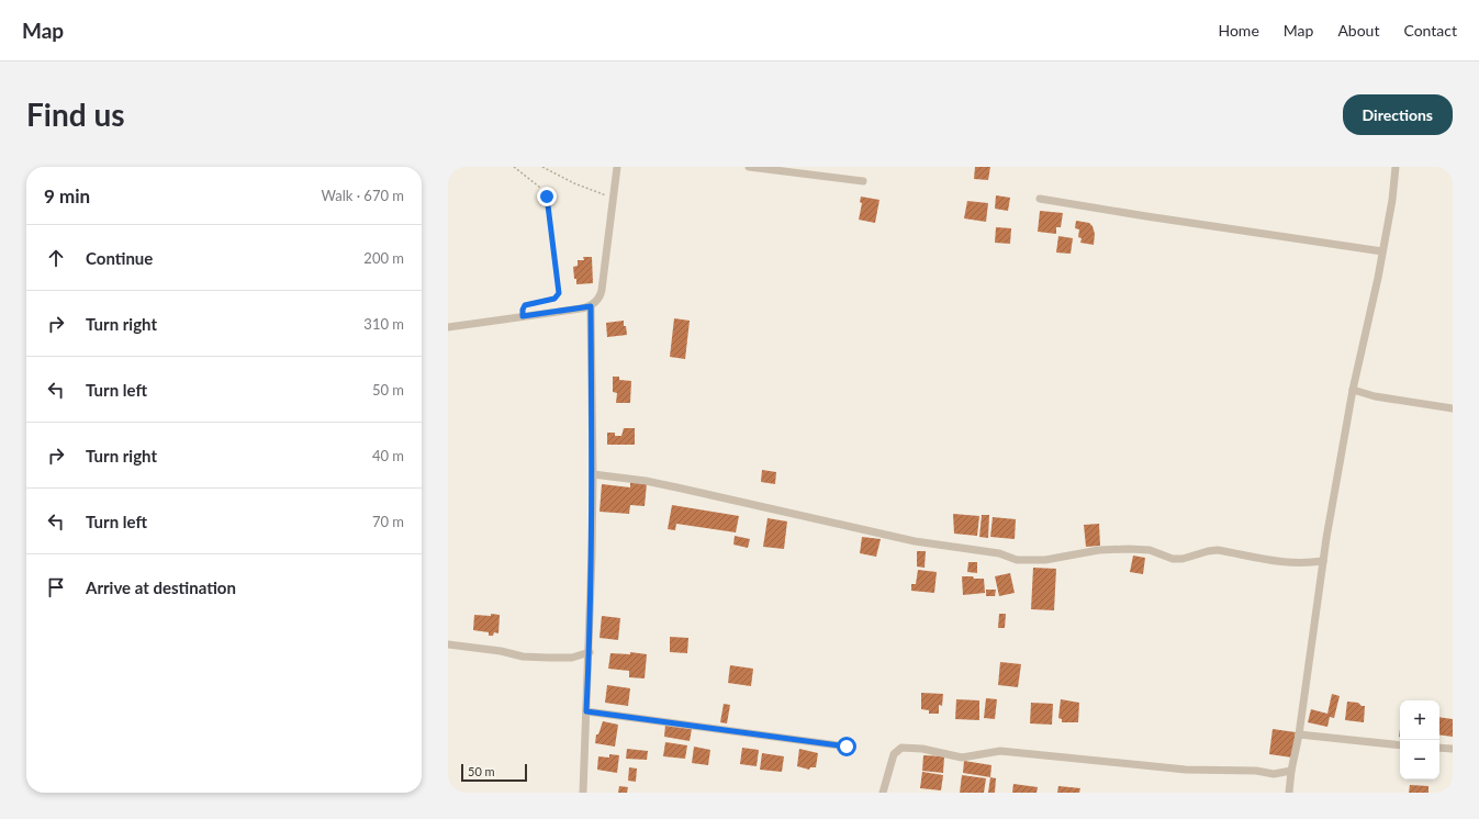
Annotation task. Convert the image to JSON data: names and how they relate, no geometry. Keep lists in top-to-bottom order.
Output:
{
  "scale_bar": "50 m",
  "page": {
    "header": "Map",
    "nav": [
      "Home",
      "Map",
      "About",
      "Contact"
    ],
    "buttons": "Directions",
    "title": "Find us",
    "heading": ["9 min", "Walk · 670 m"],
    "list": [
      ["Continue", "200 m"],
      ["Turn right", "310 m"],
      ["Turn left", "50 m"],
      ["Turn right", "40 m"],
      ["Turn left", "70 m"],
      "Arrive at destination"
    ],
    "map_buttons": ["+", "−"],
    "scale": "50 m"
  }
}
